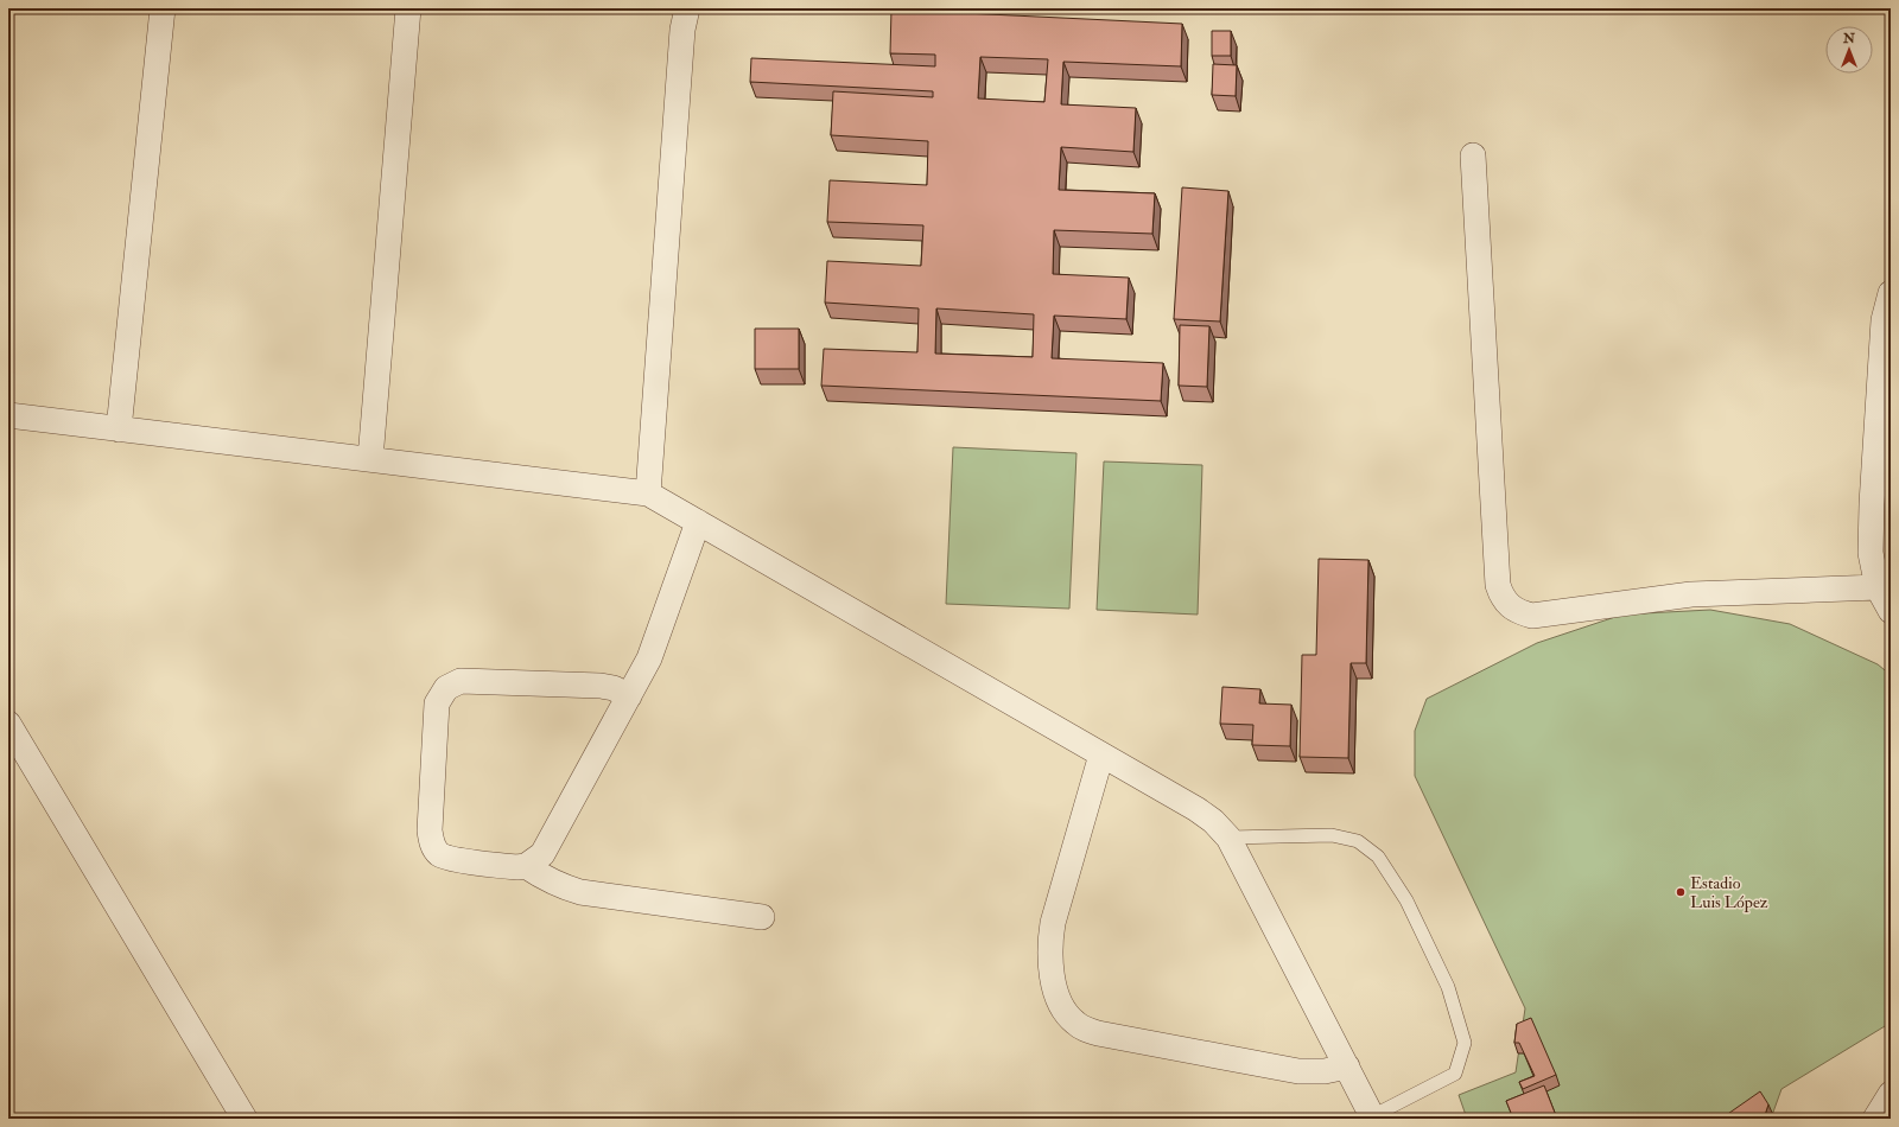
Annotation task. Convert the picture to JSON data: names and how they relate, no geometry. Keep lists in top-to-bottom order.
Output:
{
  "places": ["Estadio Luis López"],
  "north": "top"
}
